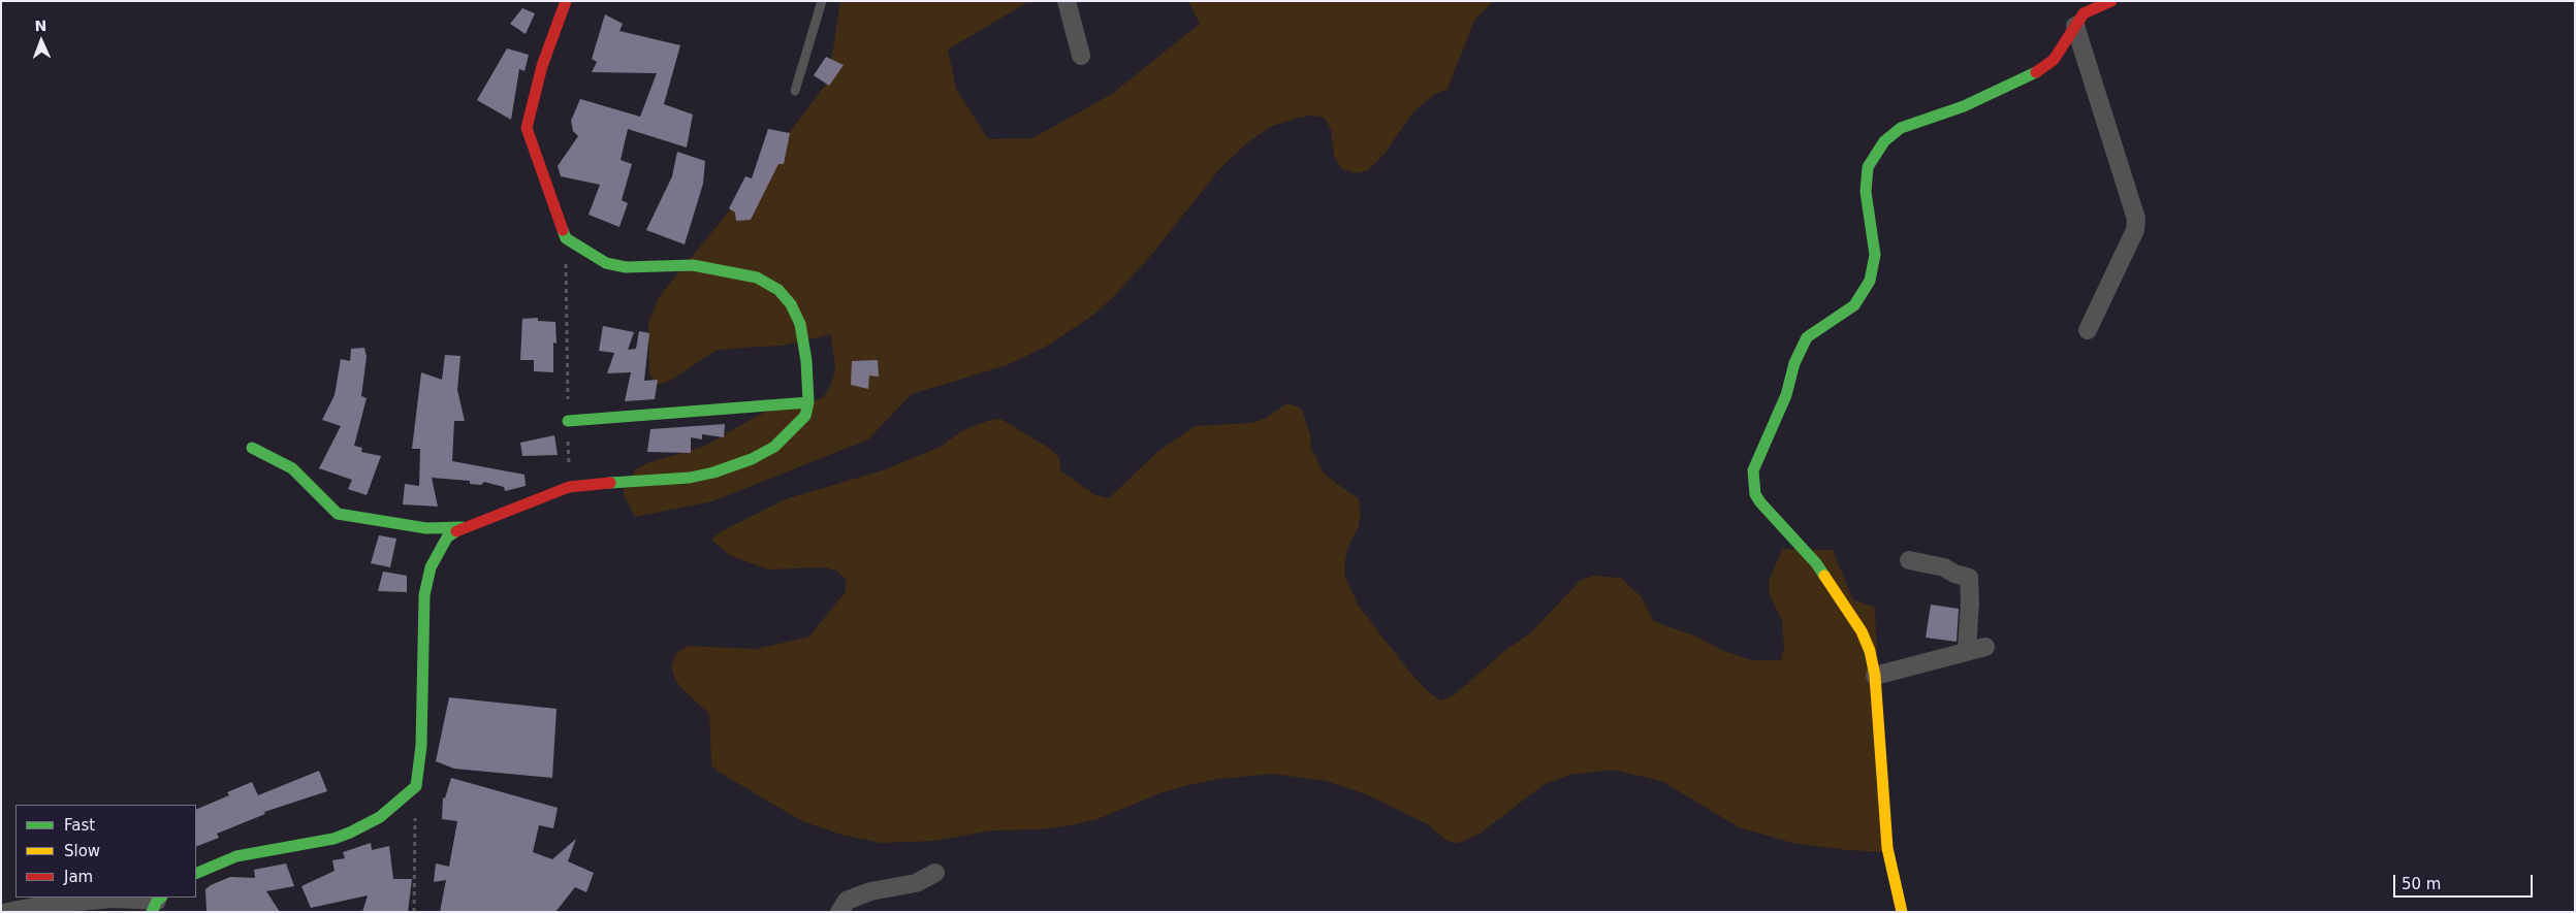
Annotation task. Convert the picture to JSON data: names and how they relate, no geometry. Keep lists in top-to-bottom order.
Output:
{
  "legend": ["Fast", "Slow", "Jam"],
  "scale_bar": "50 m",
  "north": "top"
}
